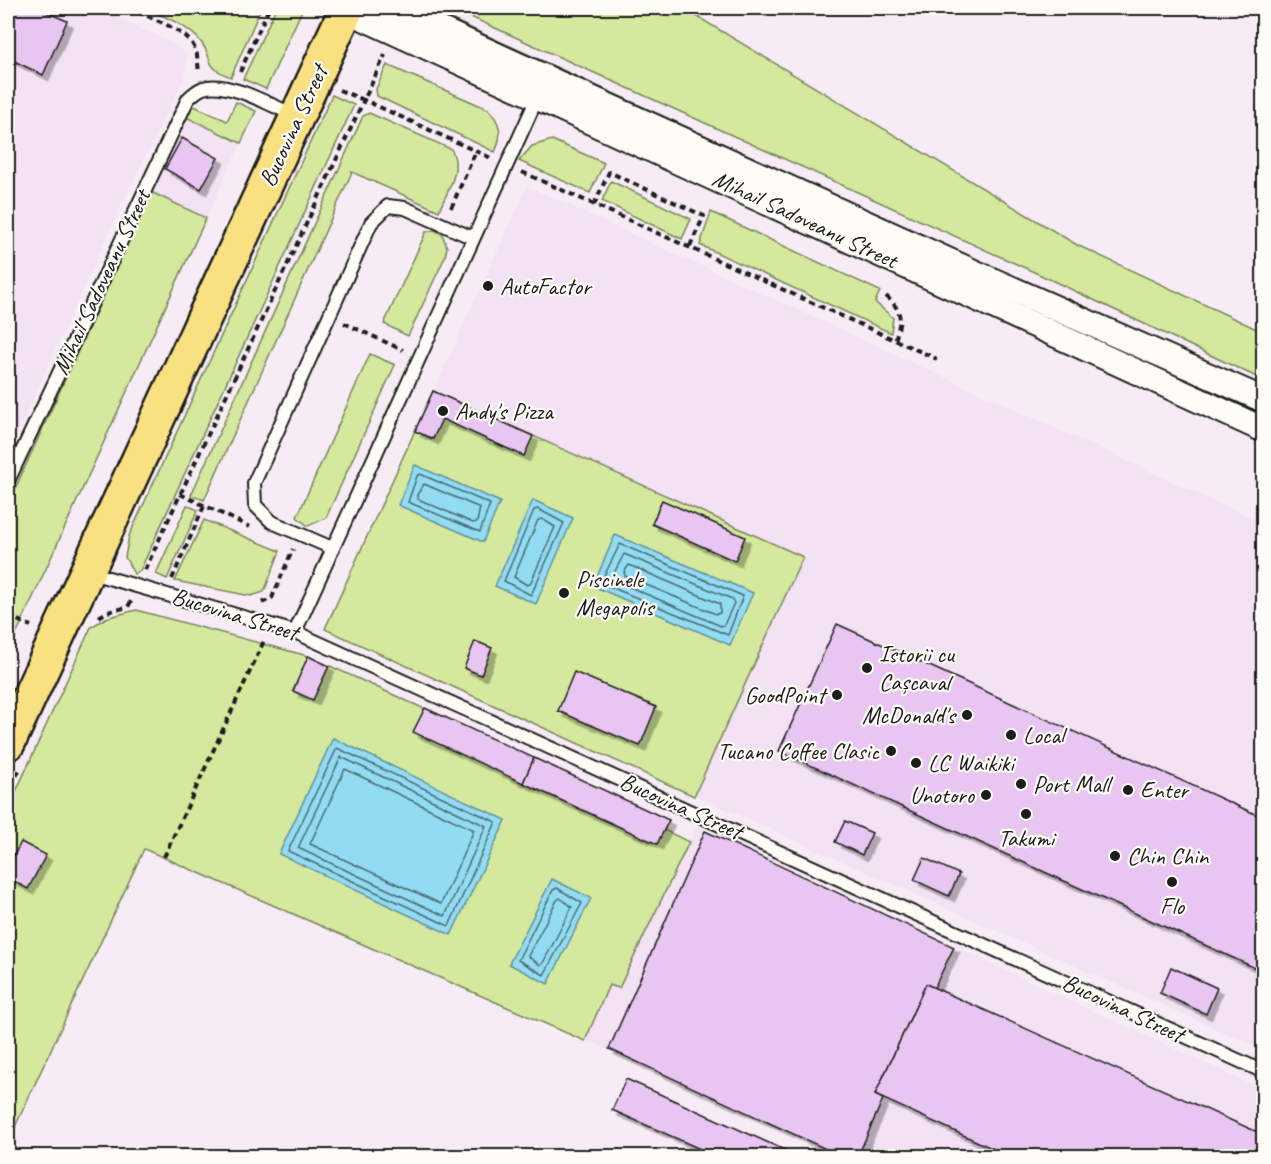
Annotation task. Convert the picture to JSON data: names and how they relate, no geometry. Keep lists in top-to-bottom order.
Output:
{
  "streets": {
    "main road": ["Bucovina Street"],
    "street": ["Mihail Sadoveanu Street"]
  },
  "crossings": [
    ["Bucovina Street", "Mihail Sadoveanu Street"]
  ],
  "places": [
    "AutoFactor",
    "Andy's Pizza",
    "Piscinele Megapolis",
    "Istorii cu Cașcaval",
    "GoodPoint",
    "McDonald's",
    "Local",
    "Tucano Coffee Clasic",
    "LC Waikiki",
    "Port Mall",
    "Enter",
    "Unotoro",
    "Takumi",
    "Chin Chin",
    "Flo"
  ]
}
